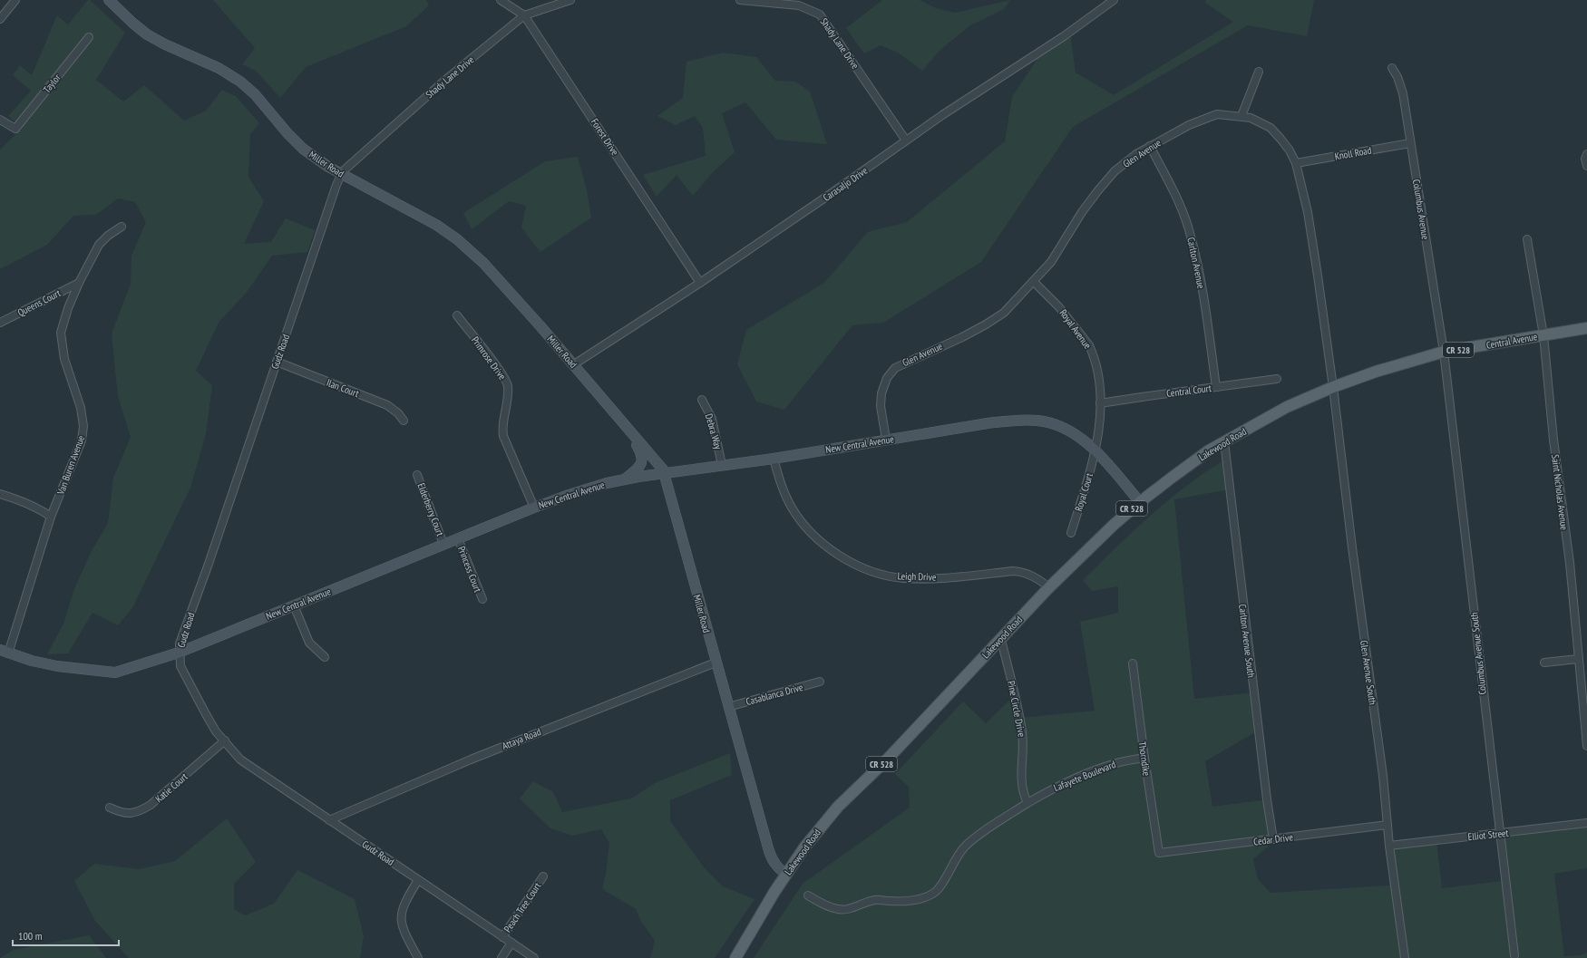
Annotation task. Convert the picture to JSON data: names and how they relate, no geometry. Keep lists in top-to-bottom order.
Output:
{
  "streets": {
    "main road": ["Central Avenue", "CR 528", "Lakewood Road"],
    "street": [
      "Shady Lane Drive",
      "Taylor",
      "Forest Drive",
      "Glen Avenue",
      "Knoll Road",
      "Miller Road",
      "Carasaljo Drive",
      "Columbus Avenue",
      "Carlton Avenue",
      "Queens Court",
      "Royal Avenue",
      "Gudz Road",
      "Primrose Drive",
      "Ilan Court",
      "Central Court",
      "Debra Way",
      "New Central Avenue",
      "Van Buren Avenue",
      "Royal Court",
      "Saint Nicholas Avenue",
      "Elderberry Court",
      "Princess Court",
      "Leigh Drive",
      "Carlton Avenue South",
      "Columbus Avenue South",
      "Glen Avenue South",
      "Casablanca Drive",
      "Pine Circle Drive",
      "Attaya Road",
      "Thorndike",
      "Lafayete Boulevard",
      "Katie Court",
      "Elliot Street",
      "Cedar Drive",
      "Peach Tree Court"
    ]
  },
  "crossings": [
    ["Shady Lane Drive", "Forest Drive"],
    ["Shady Lane Drive", "Miller Road"],
    ["Shady Lane Drive", "Carasaljo Drive"],
    ["Shady Lane Drive", "Gudz Road"],
    ["Forest Drive", "Carasaljo Drive"],
    ["Glen Avenue", "Knoll Road"],
    ["Glen Avenue", "Carlton Avenue"],
    ["Glen Avenue", "Royal Avenue"],
    ["Glen Avenue", "Central Avenue"],
    ["Glen Avenue", "New Central Avenue"],
    ["Glen Avenue", "Lakewood Road"],
    ["Glen Avenue", "Glen Avenue South"],
    ["Knoll Road", "Columbus Avenue"],
    ["Miller Road", "Carasaljo Drive"],
    ["Miller Road", "Gudz Road"],
    ["Miller Road", "New Central Avenue"],
    ["Miller Road", "Lakewood Road"],
    ["Miller Road", "Casablanca Drive"],
    ["Miller Road", "Attaya Road"],
    ["Columbus Avenue", "Central Avenue"],
    ["Columbus Avenue", "Columbus Avenue South"],
    ["Carlton Avenue", "Central Court"],
    ["Queens Court", "Van Buren Avenue"],
    ["Royal Avenue", "Central Court"],
    ["Royal Avenue", "New Central Avenue"],
    ["Royal Avenue", "Royal Court"],
    ["Central Avenue", "Lakewood Road"],
    ["Central Avenue", "Saint Nicholas Avenue"],
    ["Central Avenue", "Columbus Avenue South"],
    ["Central Avenue", "Glen Avenue South"],
    ["Gudz Road", "Ilan Court"],
    ["Gudz Road", "New Central Avenue"],
    ["Gudz Road", "Attaya Road"],
    ["Gudz Road", "Katie Court"],
    ["Gudz Road", "Peach Tree Court"],
    ["Primrose Drive", "New Central Avenue"],
    ["Debra Way", "New Central Avenue"],
    ["New Central Avenue", "Lakewood Road"],
    ["New Central Avenue", "Van Buren Avenue"],
    ["New Central Avenue", "Royal Court"],
    ["New Central Avenue", "Elderberry Court"],
    ["New Central Avenue", "Princess Court"],
    ["New Central Avenue", "Leigh Drive"],
    ["Lakewood Road", "Leigh Drive"],
    ["Lakewood Road", "Carlton Avenue South"],
    ["Lakewood Road", "Glen Avenue South"],
    ["Lakewood Road", "Pine Circle Drive"],
    ["Carlton Avenue South", "Cedar Drive"],
    ["Columbus Avenue South", "Elliot Street"],
    ["Glen Avenue South", "Elliot Street"],
    ["Glen Avenue South", "Cedar Drive"],
    ["Pine Circle Drive", "Lafayete Boulevard"],
    ["Thorndike", "Lafayete Boulevard"],
    ["Thorndike", "Cedar Drive"]
  ],
  "scale_bar": "100 m"
}
